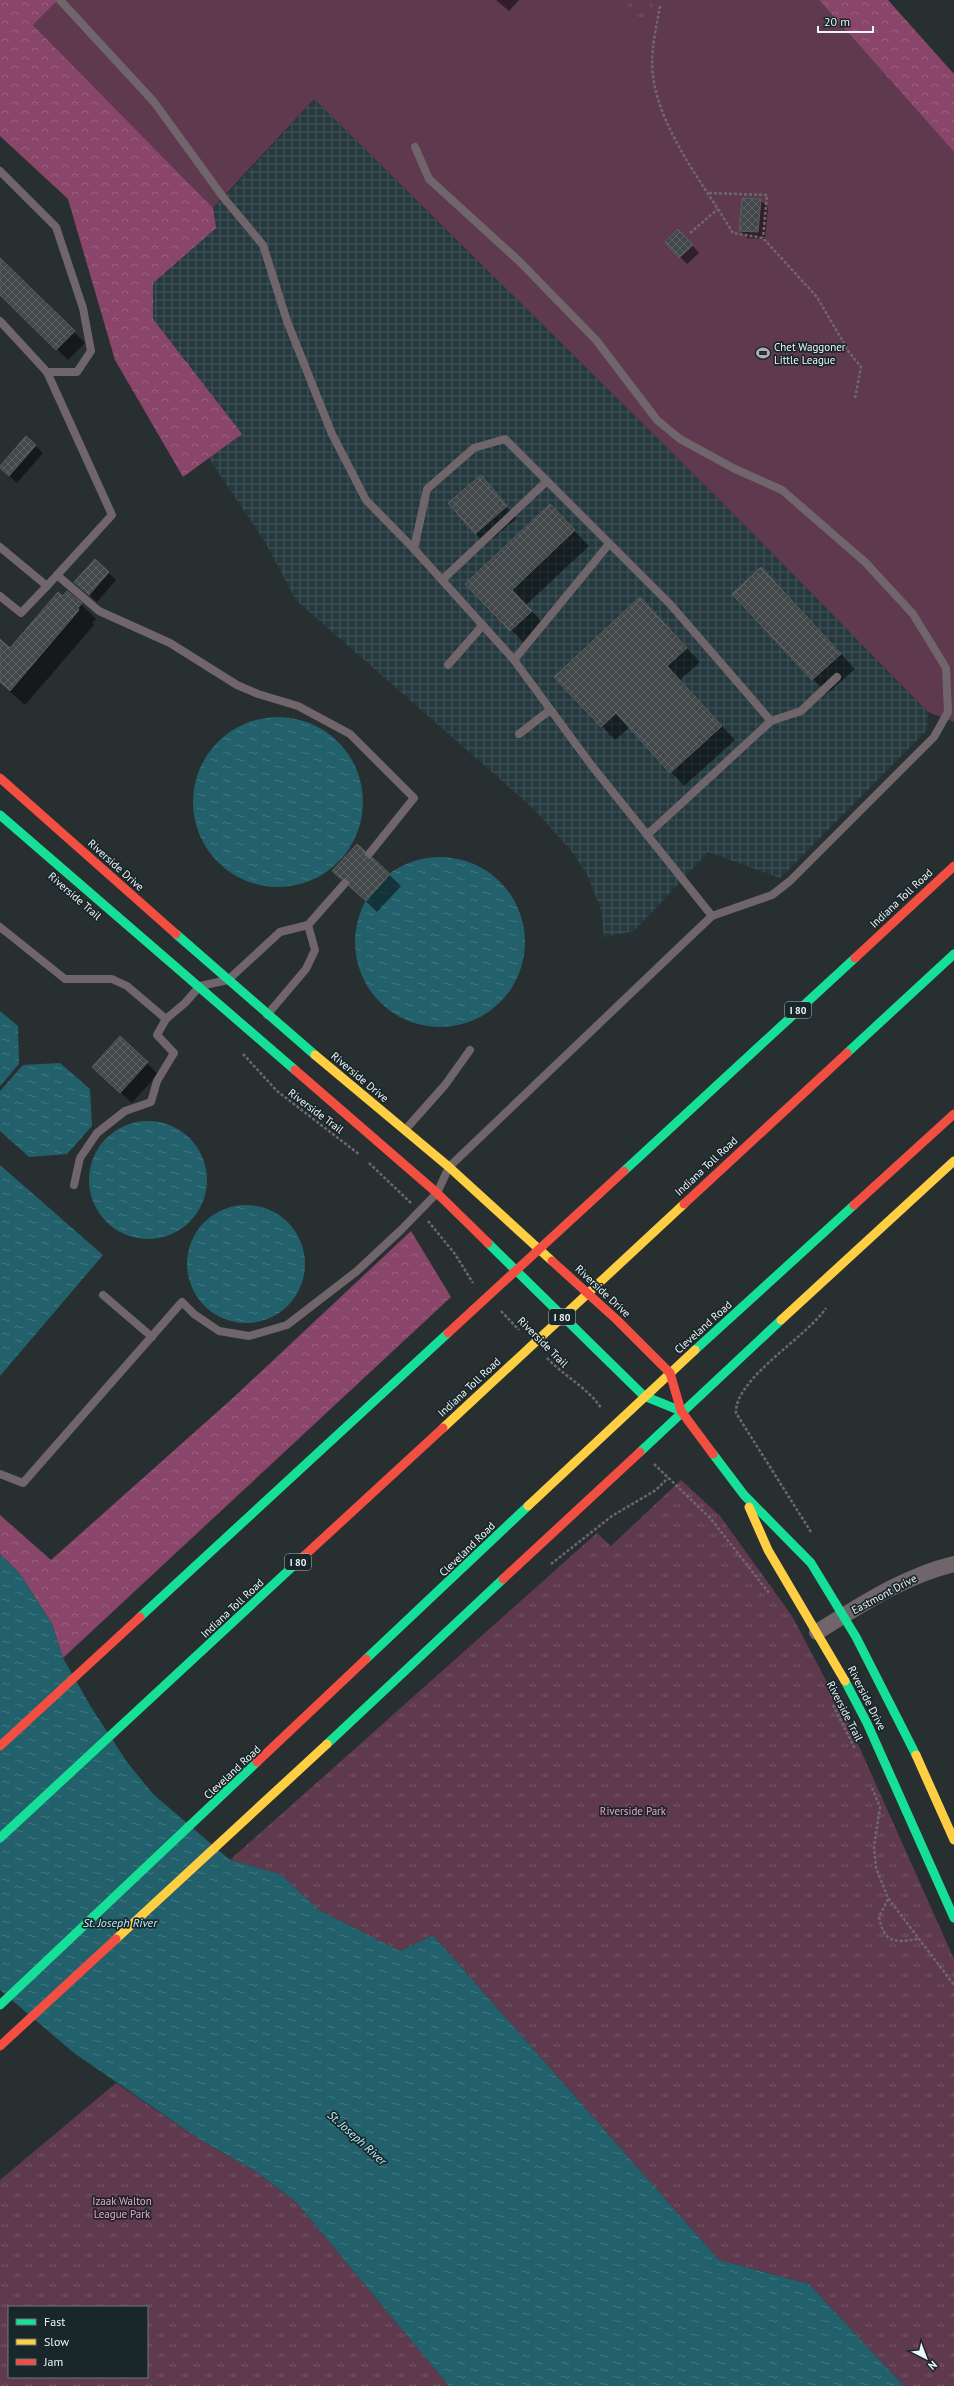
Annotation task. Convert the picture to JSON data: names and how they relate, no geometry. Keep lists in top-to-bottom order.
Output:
{
  "streets": {
    "main road": [
      "Riverside Drive",
      "Indiana Toll Road",
      "I 80",
      "Cleveland Road"
    ],
    "street": ["Eastmont Drive"],
    "path": ["Riverside Trail"]
  },
  "crossings": [
    ["Riverside Drive", "Cleveland Road"],
    ["Riverside Drive", "Eastmont Drive"]
  ],
  "water": ["St. Joseph River"],
  "parks": ["Riverside Park", "Izaak Walton League Park"],
  "places": {
    "sports": ["Chet Waggoner Little League"]
  },
  "legend": ["Fast", "Slow", "Jam"],
  "scale_bar": "20 m",
  "north": "bottom right"
}
